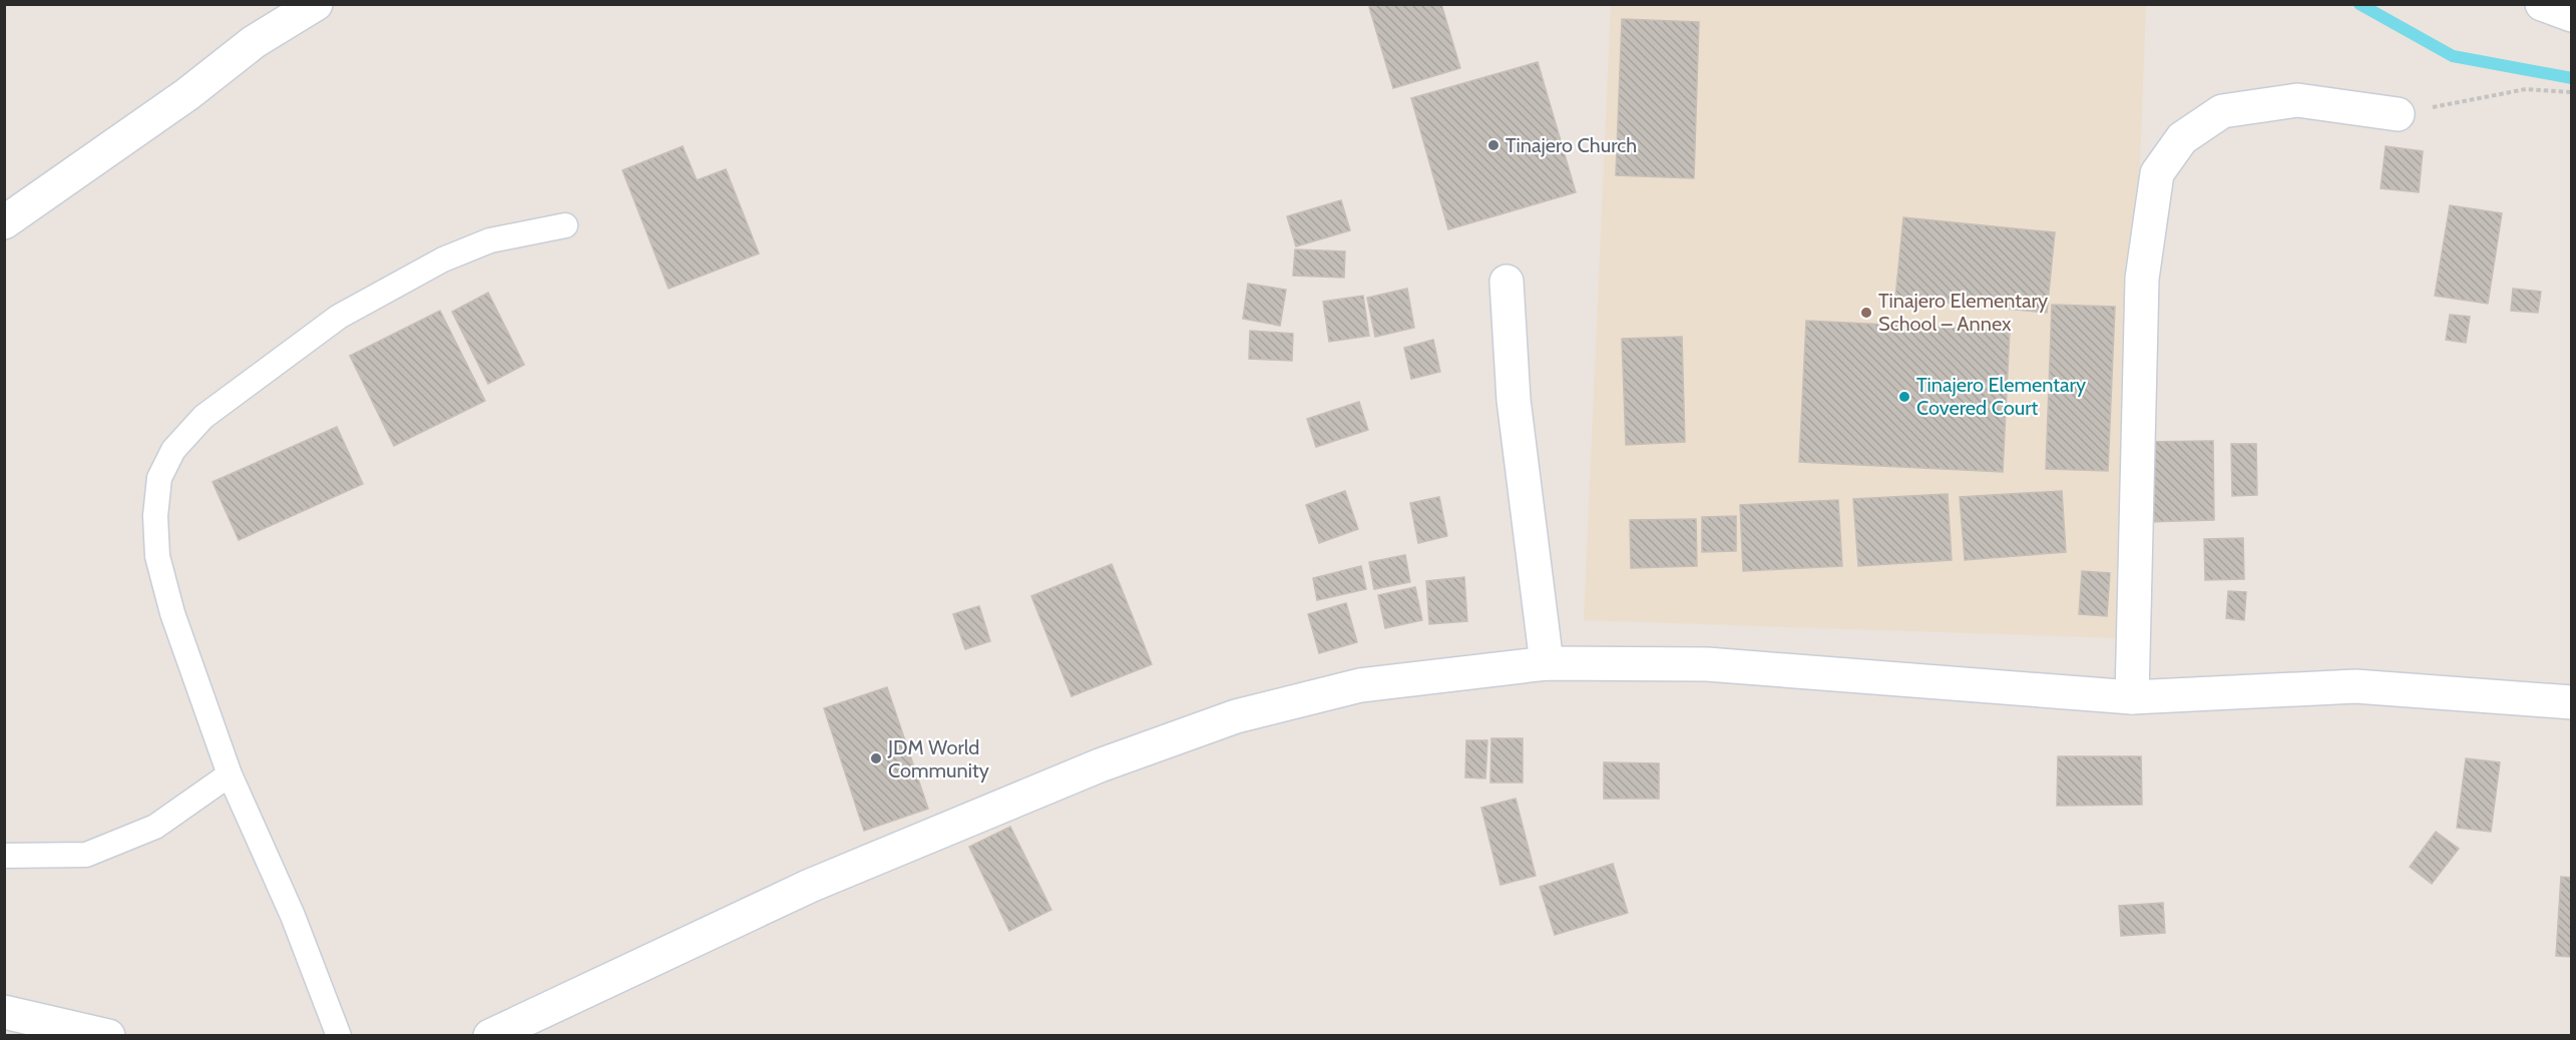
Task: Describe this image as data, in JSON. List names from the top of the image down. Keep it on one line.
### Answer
{"places":["Tinajero Church","Tinajero Elementary School – Annex","Tinajero Elementary Covered Court","JDM World Community"]}
